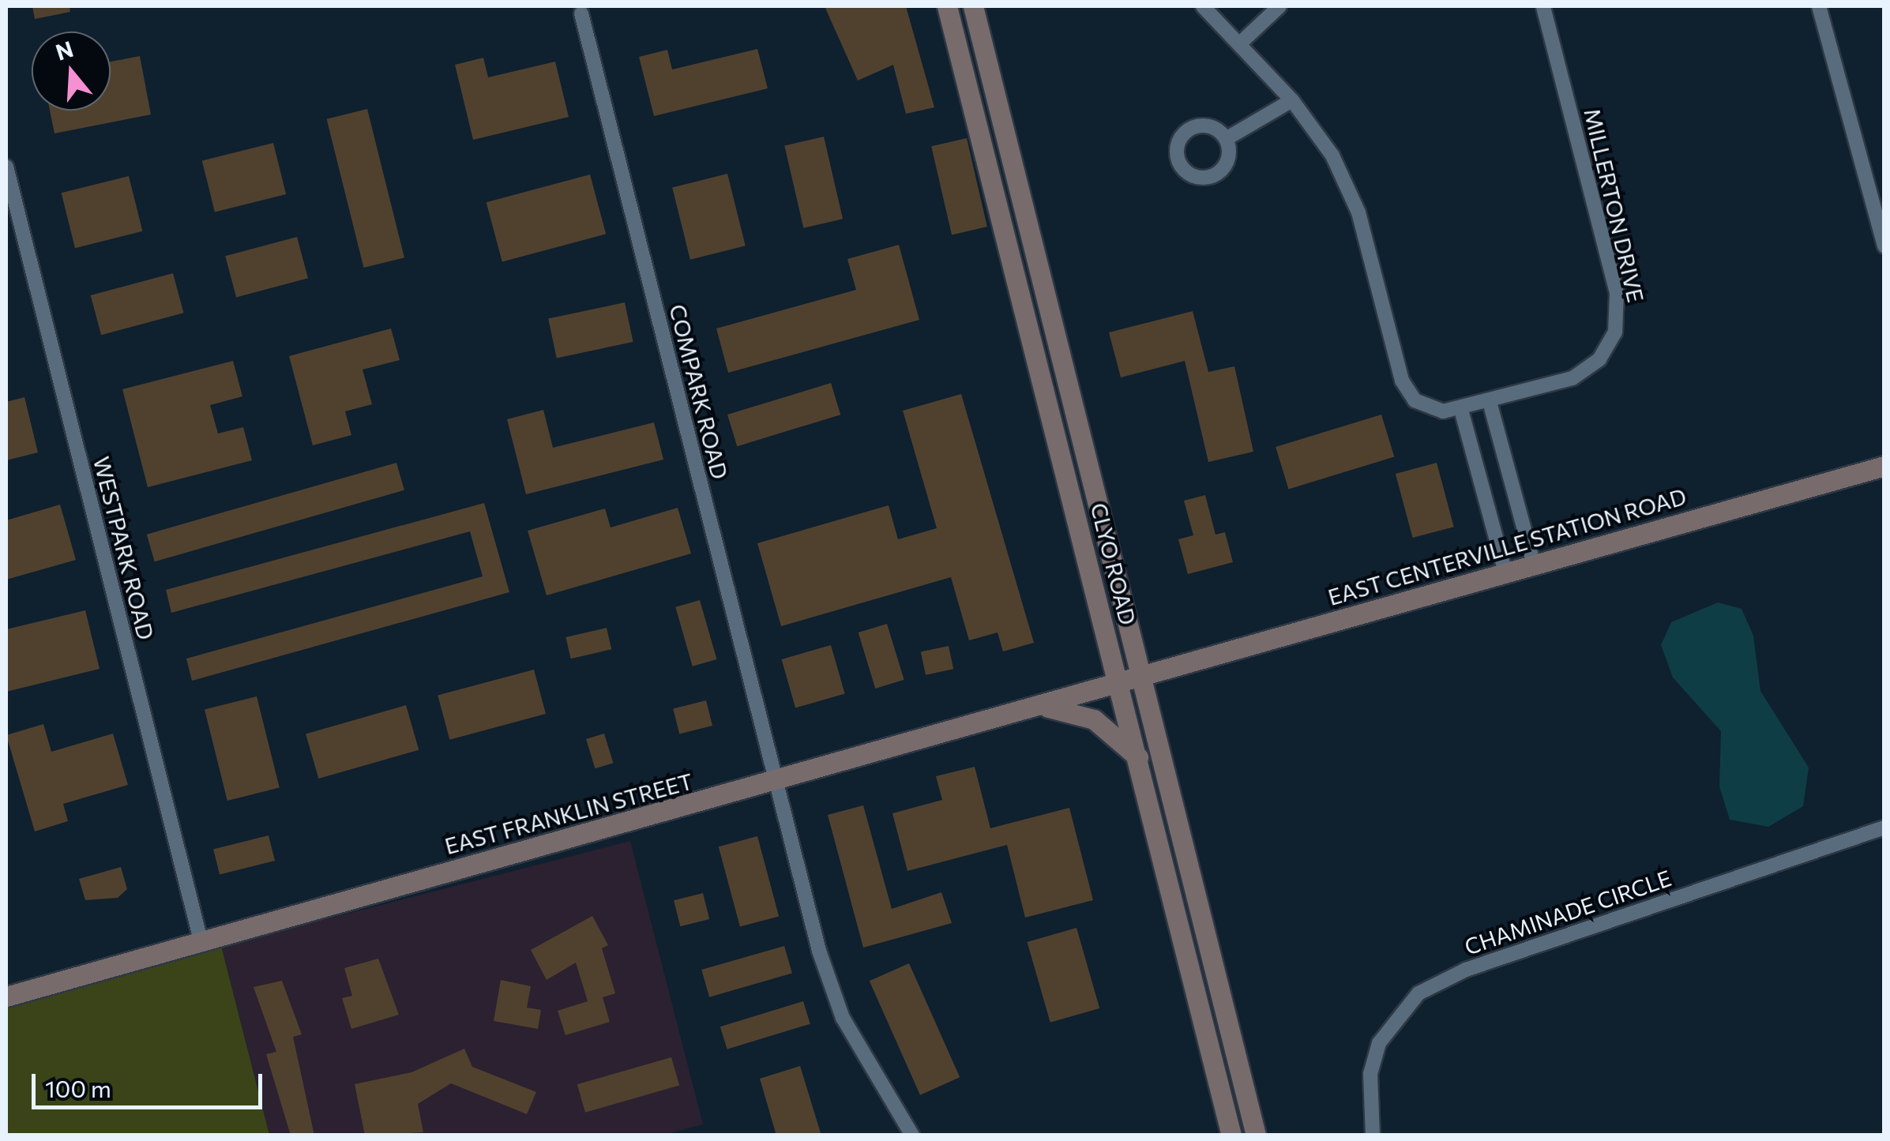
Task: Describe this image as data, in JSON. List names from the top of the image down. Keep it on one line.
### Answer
{"streets":{"street":["MILLERTON DRIVE","COMPARK ROAD","EAST CENTERVILLE STATION ROAD","WESTPARK ROAD","CLYO ROAD","EAST FRANKLIN STREET","CHAMINADE CIRCLE"]},"crossings":[["COMPARK ROAD","EAST FRANKLIN STREET"],["EAST CENTERVILLE STATION ROAD","CLYO ROAD"],["EAST CENTERVILLE STATION ROAD","EAST FRANKLIN STREET"],["WESTPARK ROAD","EAST FRANKLIN STREET"],["CLYO ROAD","EAST FRANKLIN STREET"]],"scale_bar":"100 m","north":"top"}
